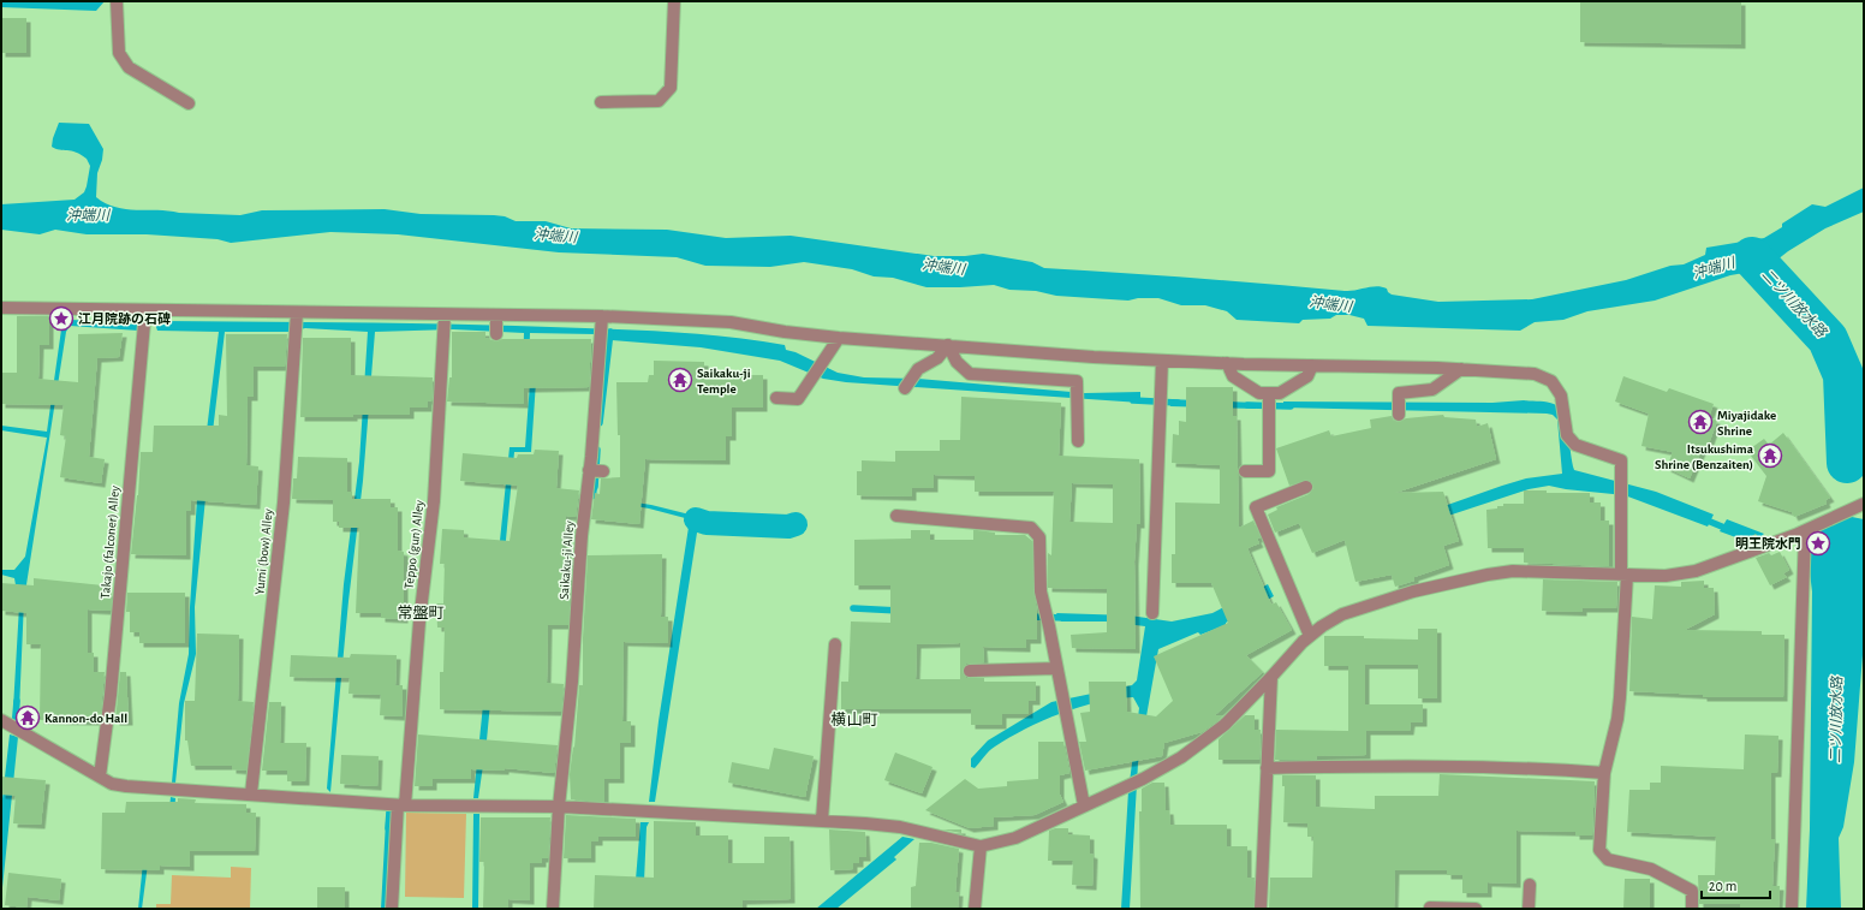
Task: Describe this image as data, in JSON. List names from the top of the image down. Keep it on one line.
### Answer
{"streets":{"street":["Takajo (falconer) Alley","Teppo (gun) Alley","Yumi (bow) Alley","Saikaku-ji Alley"]},"districts":["常盤町","横山町"],"water":["沖端川","二ツ川放水路"],"places":{"place":["江月院跡の石碑","明王院水門"],"temple":["Saikaku-ji Temple","Miyajidake Shrine","Itsukushima Shrine (Benzaiten)","Kannon-do Hall"]},"scale_bar":"20 m"}
